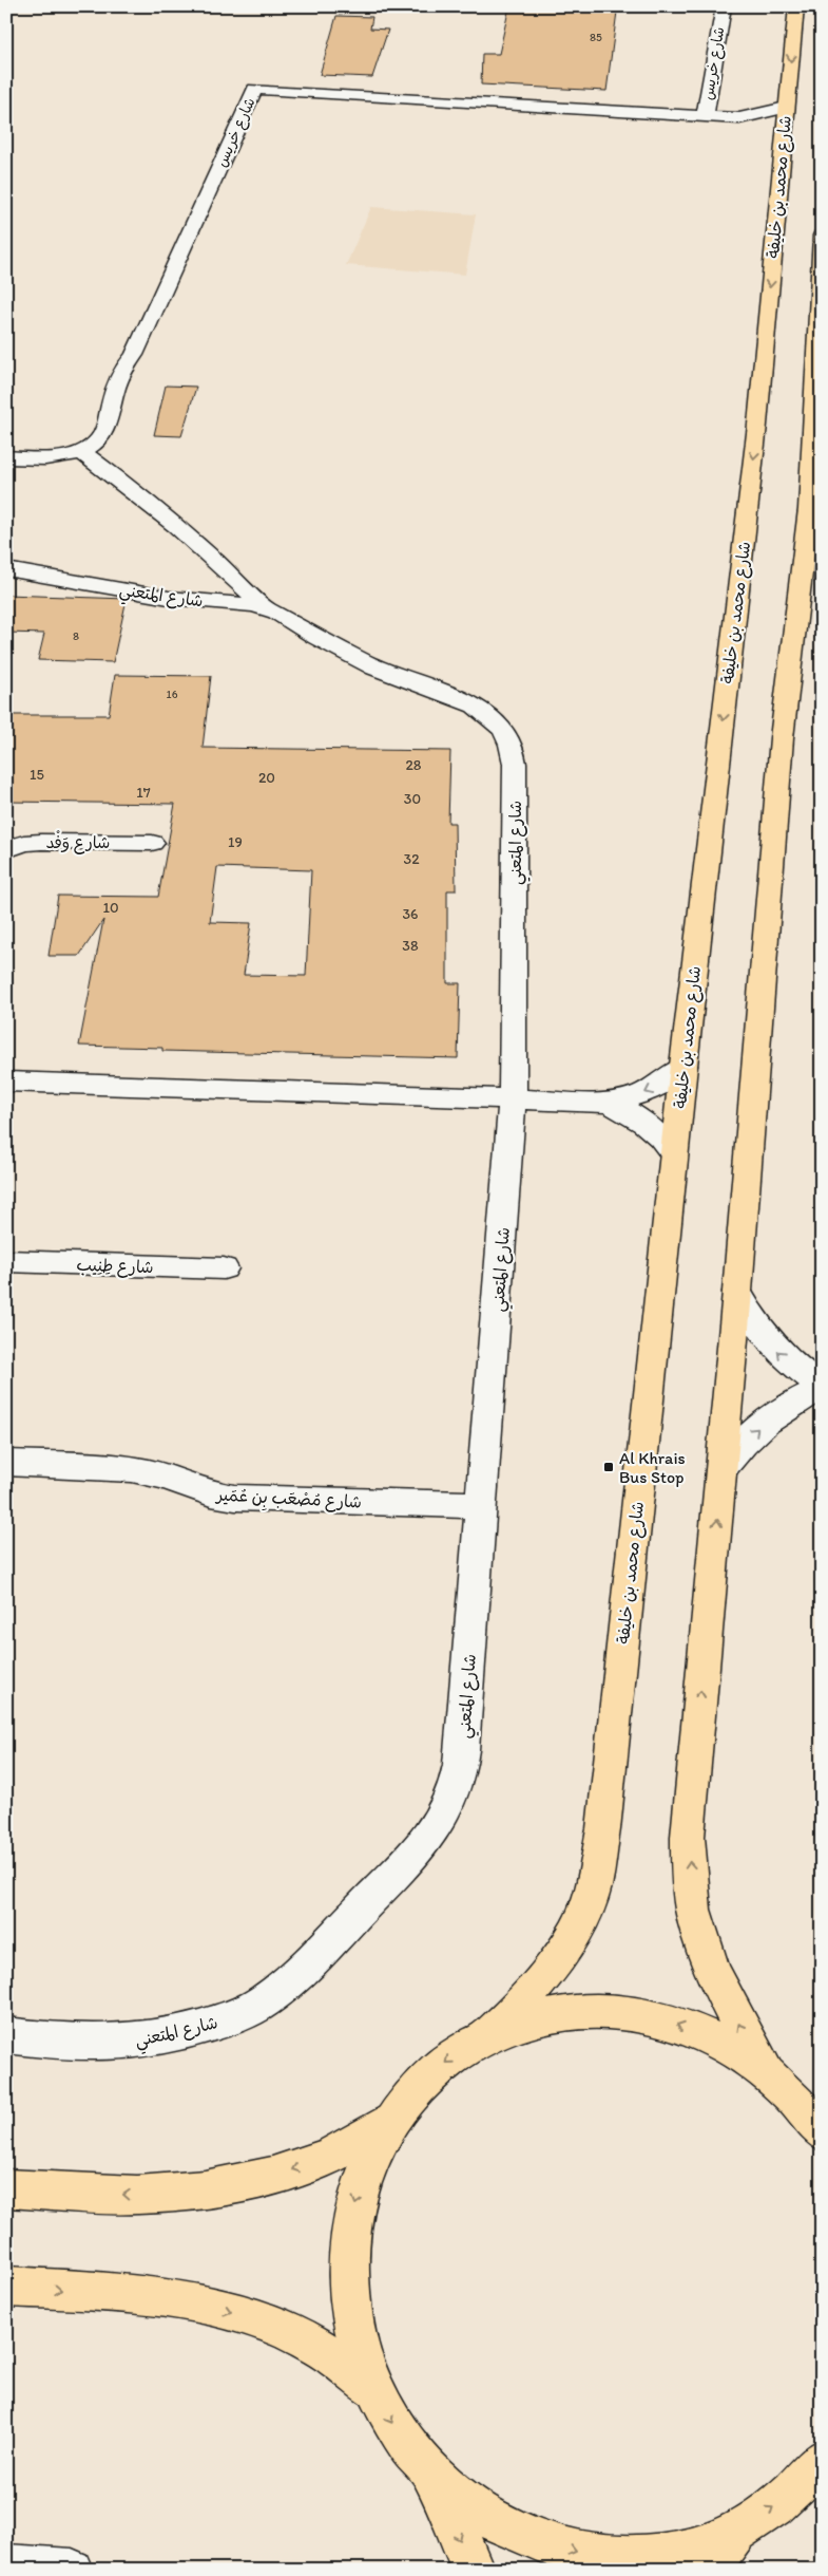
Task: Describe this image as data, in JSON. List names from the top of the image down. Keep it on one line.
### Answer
{"streets":{"main road":["شارع محمد بن خليفة"],"street":["شارع خريس","شارع المتعني","شارع وَفْد","شارع طِنِيب","شارع مُصْعَب بِن عُمَير"]},"crossings":[["شارع خريس","شارع محمد بن خليفة"],["شارع المتعني","شارع مُصْعَب بِن عُمَير"]],"places":{"transit":["Al Khrais Bus Stop"]},"house_numbers":["85","8","16","28","15","20","17","30","19","32","10","36","38"]}
